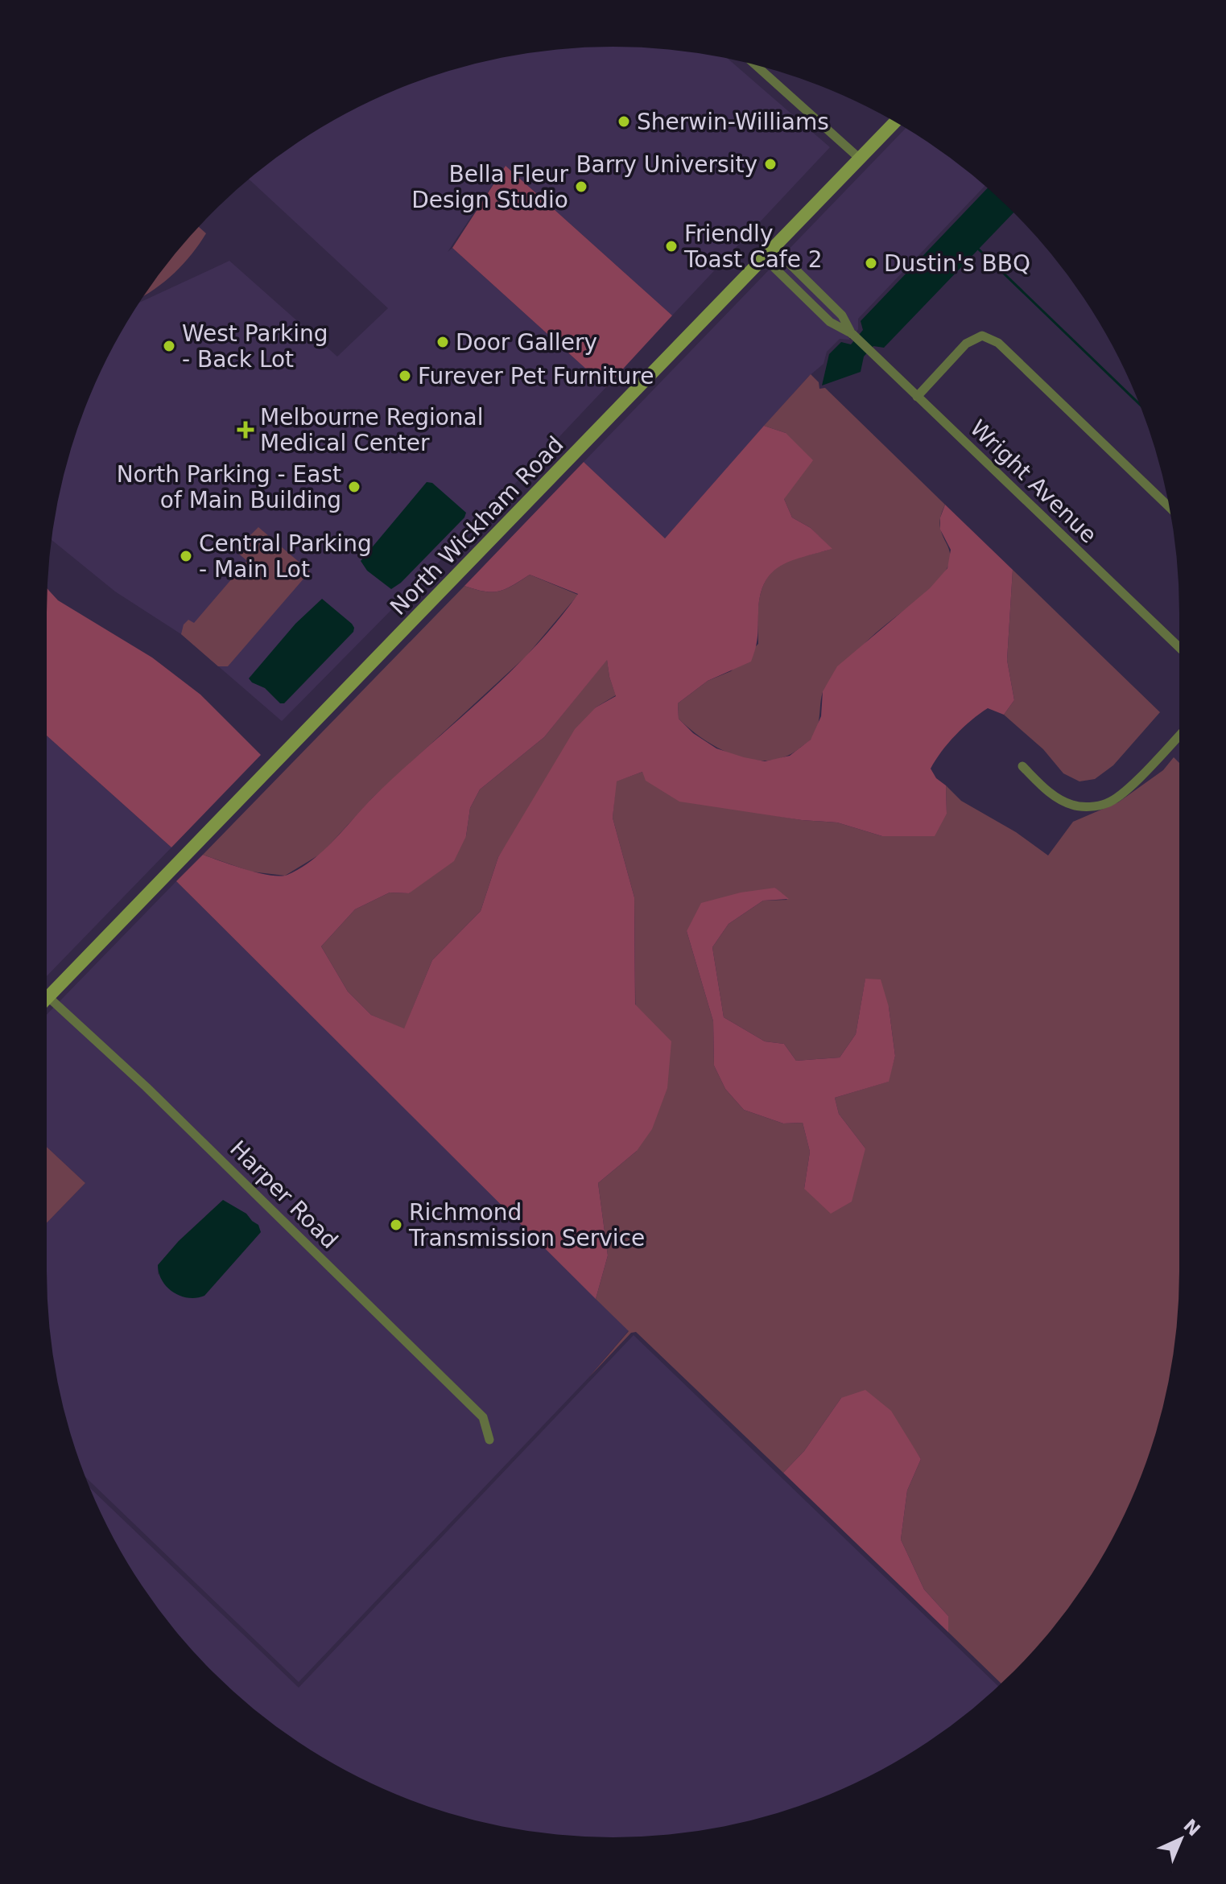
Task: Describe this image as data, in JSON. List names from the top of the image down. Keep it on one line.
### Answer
{"streets":{"main road":["North Wickham Road"],"street":["Wright Avenue","Harper Road"]},"crossings":[["Wright Avenue","North Wickham Road"],["North Wickham Road","Harper Road"]],"places":{"other":["Sherwin-Williams","Barry University","Bella Fleur Design Studio","Friendly Toast Cafe 2","Dustin's BBQ","Door Gallery","West Parking - Back Lot","Furever Pet Furniture","North Parking - East of Main Building","Central Parking - Main Lot","Richmond Transmission Service"],"health":["Melbourne Regional Medical Center"]},"north":"top right"}
